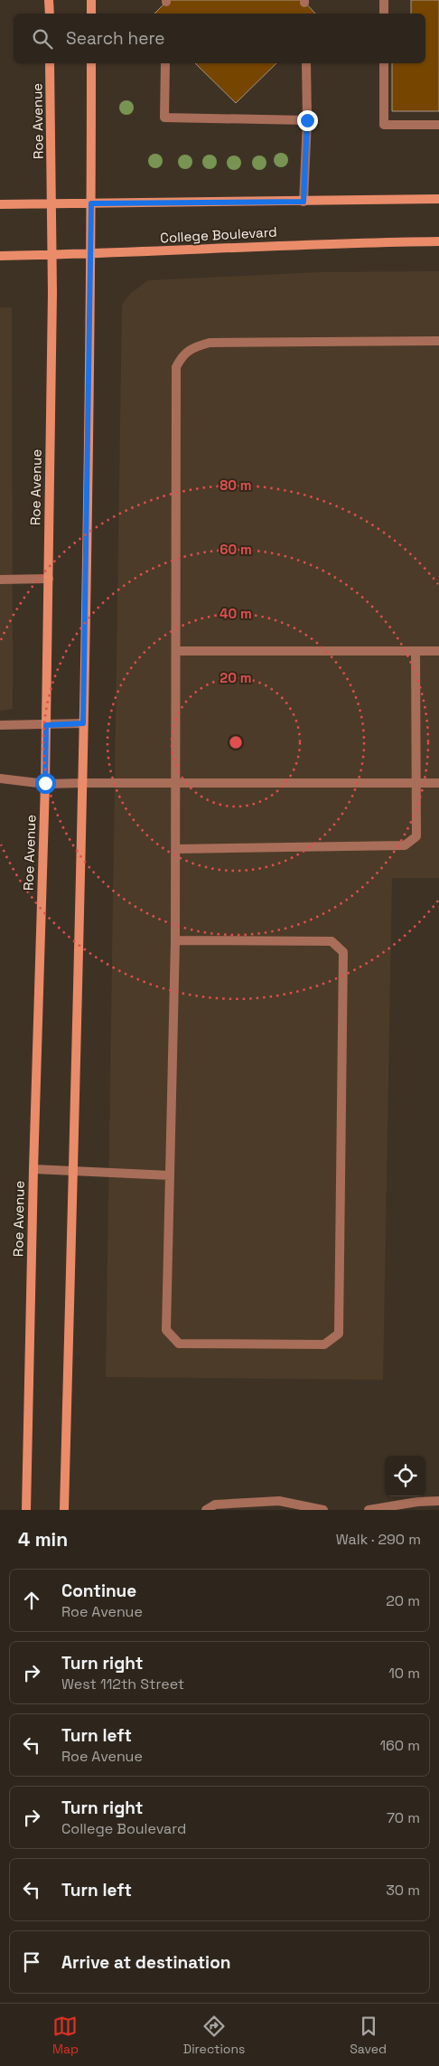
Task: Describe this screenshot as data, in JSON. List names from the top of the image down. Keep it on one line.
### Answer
{"streets":{"main road":["Roe Avenue","College Boulevard"]},"crossings":[["Roe Avenue","College Boulevard"]],"page":{"search":"Search here","heading":["4 min","Walk · 290 m"],"list":[["Continue","Roe Avenue","20 m"],["Turn right","West 112th Street","10 m"],["Turn left","Roe Avenue","160 m"],["Turn right","College Boulevard","70 m"],["Turn left","30 m"],"Arrive at destination"],"nav":["Map","Directions","Saved"]},"rings":["80 m","60 m","40 m","20 m"]}
